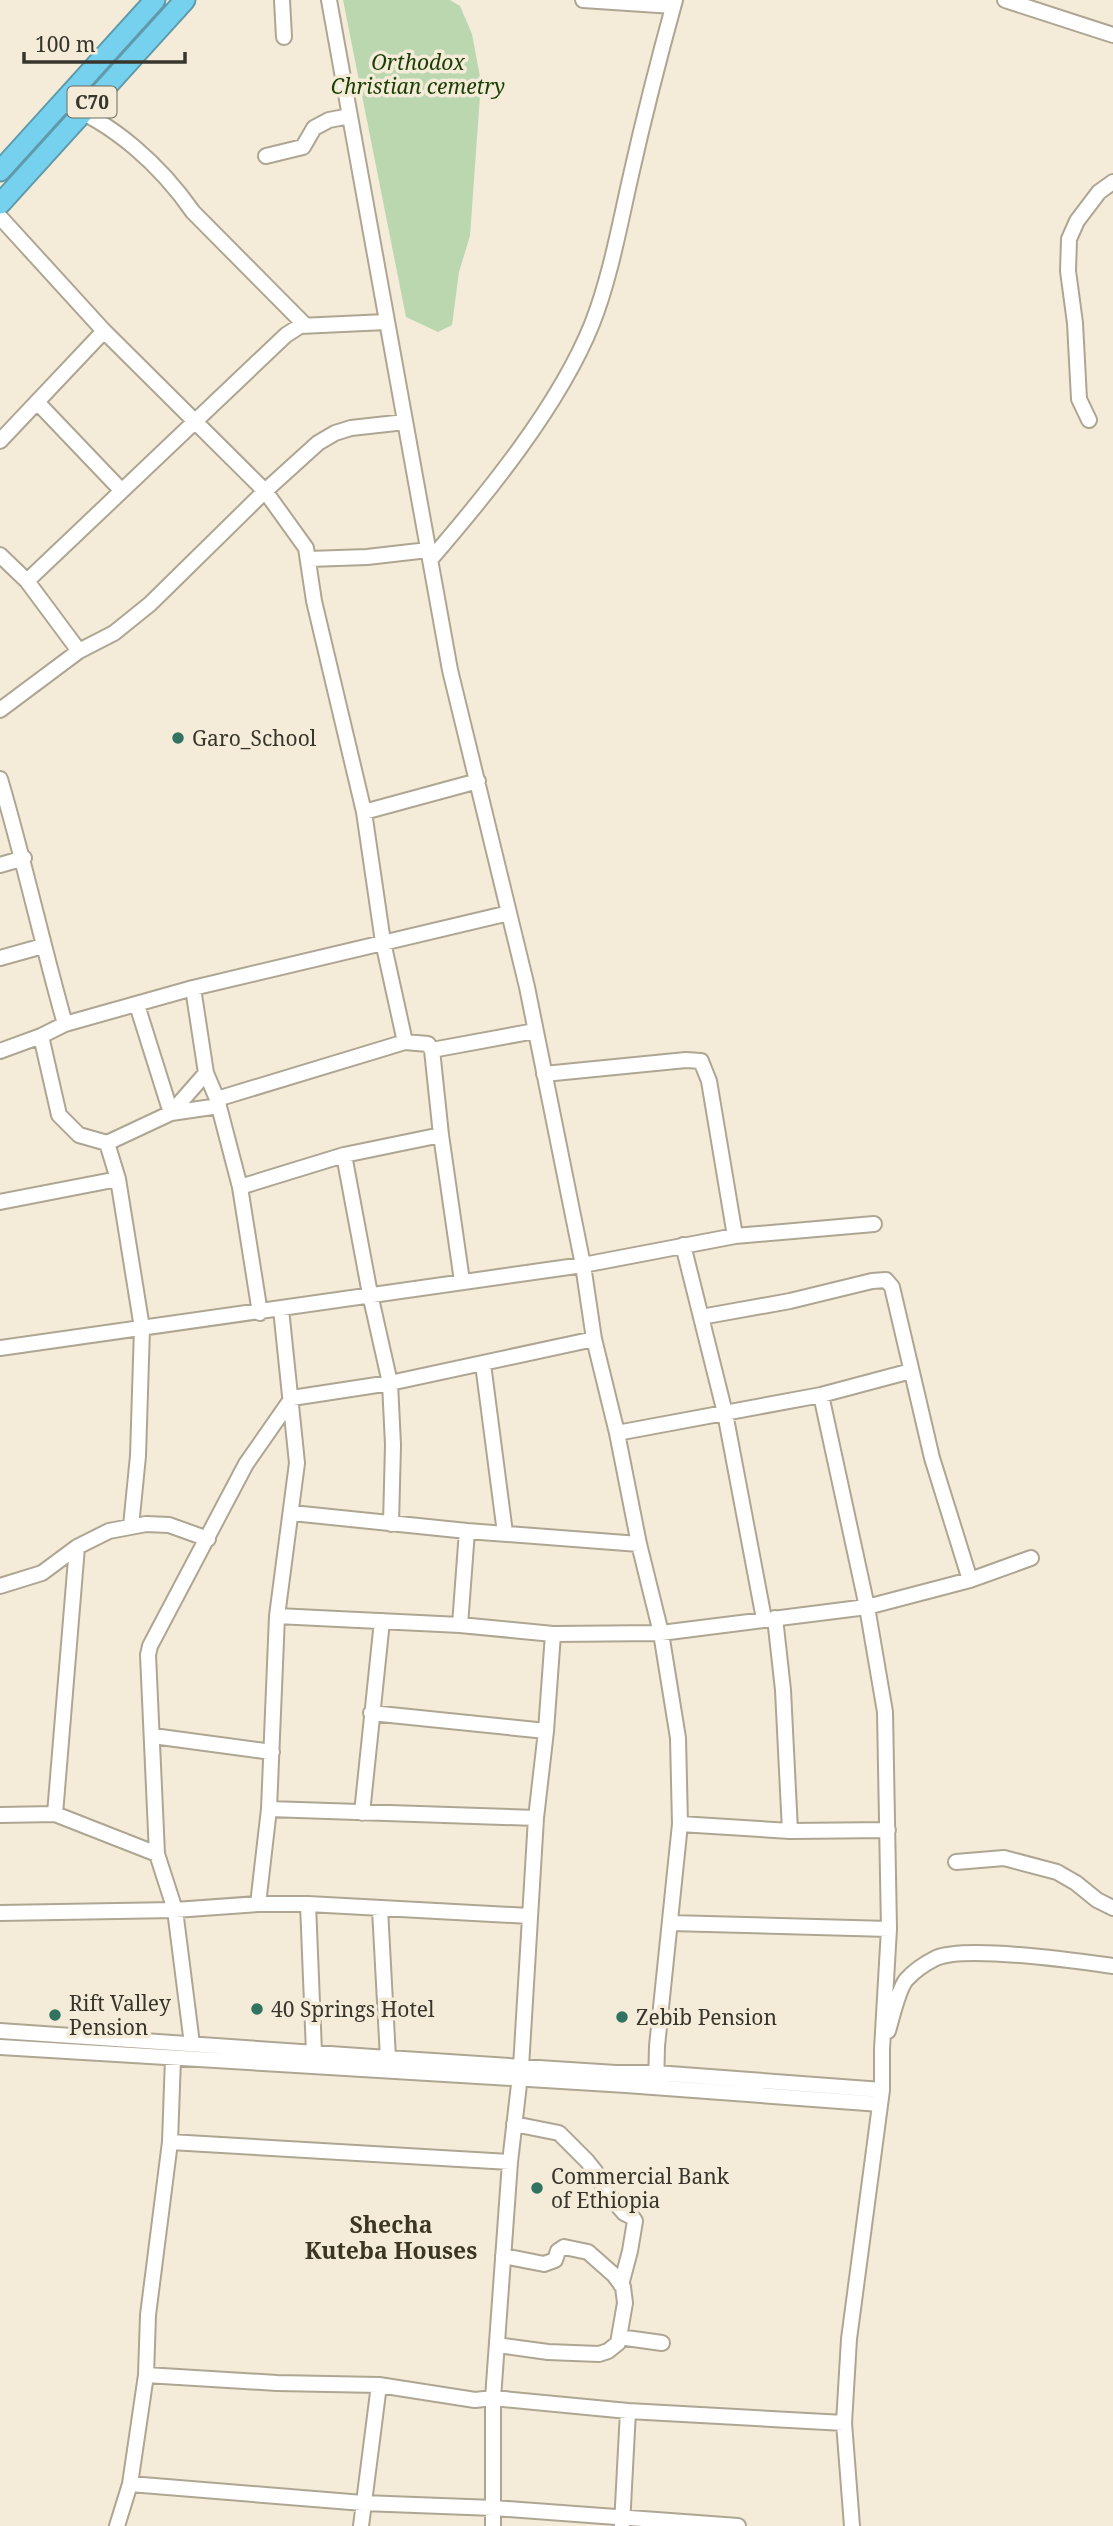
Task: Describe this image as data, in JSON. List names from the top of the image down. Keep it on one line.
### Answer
{"streets":{"highway":["C70"]},"districts":["Shecha Kuteba Houses"],"parks":["Orthodox Christian cemetry"],"places":["Garo_School","40 Springs Hotel","Rift Valley Pension","Zebib Pension","Commercial Bank of Ethiopia"],"scale_bar":"100 m"}
